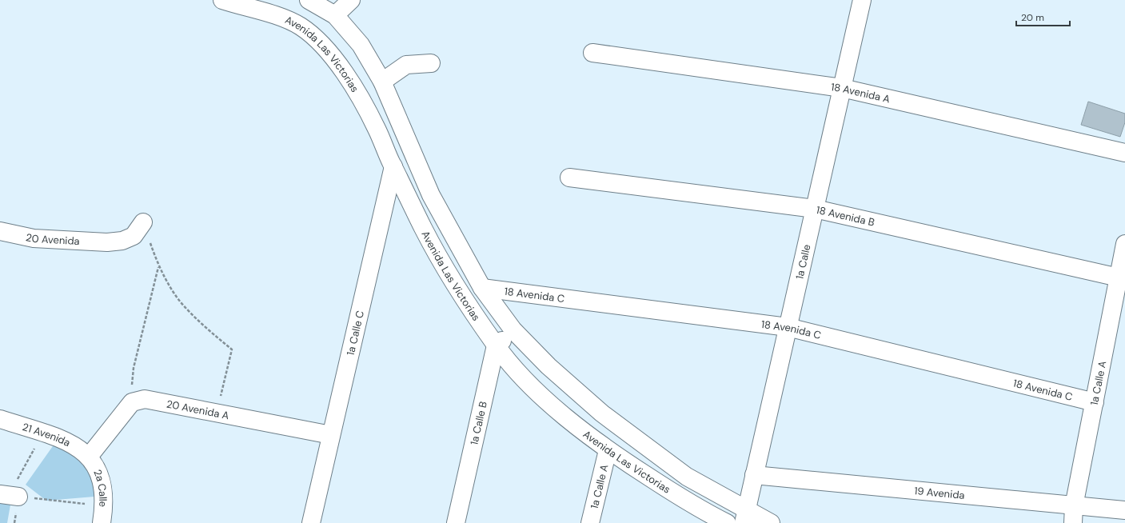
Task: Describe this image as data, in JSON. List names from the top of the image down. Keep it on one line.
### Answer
{"streets":{"street":["Avenida Las Victorias","18 Avenida A","18 Avenida B","20 Avenida","1a Calle","18 Avenida C","1a Calle C","1a Calle A","20 Avenida A","1a Calle B","21 Avenida","2a Calle","19 Avenida"]},"crossings":[["Avenida Las Victorias","1a Calle"],["Avenida Las Victorias","18 Avenida C"],["Avenida Las Victorias","1a Calle C"],["Avenida Las Victorias","1a Calle A"],["Avenida Las Victorias","1a Calle B"],["18 Avenida A","1a Calle"],["18 Avenida B","1a Calle"],["18 Avenida B","1a Calle A"],["1a Calle","18 Avenida C"],["1a Calle","19 Avenida"],["18 Avenida C","1a Calle A"],["1a Calle C","20 Avenida A"],["1a Calle A","19 Avenida"],["21 Avenida","2a Calle"]],"scale_bar":"20 m"}
